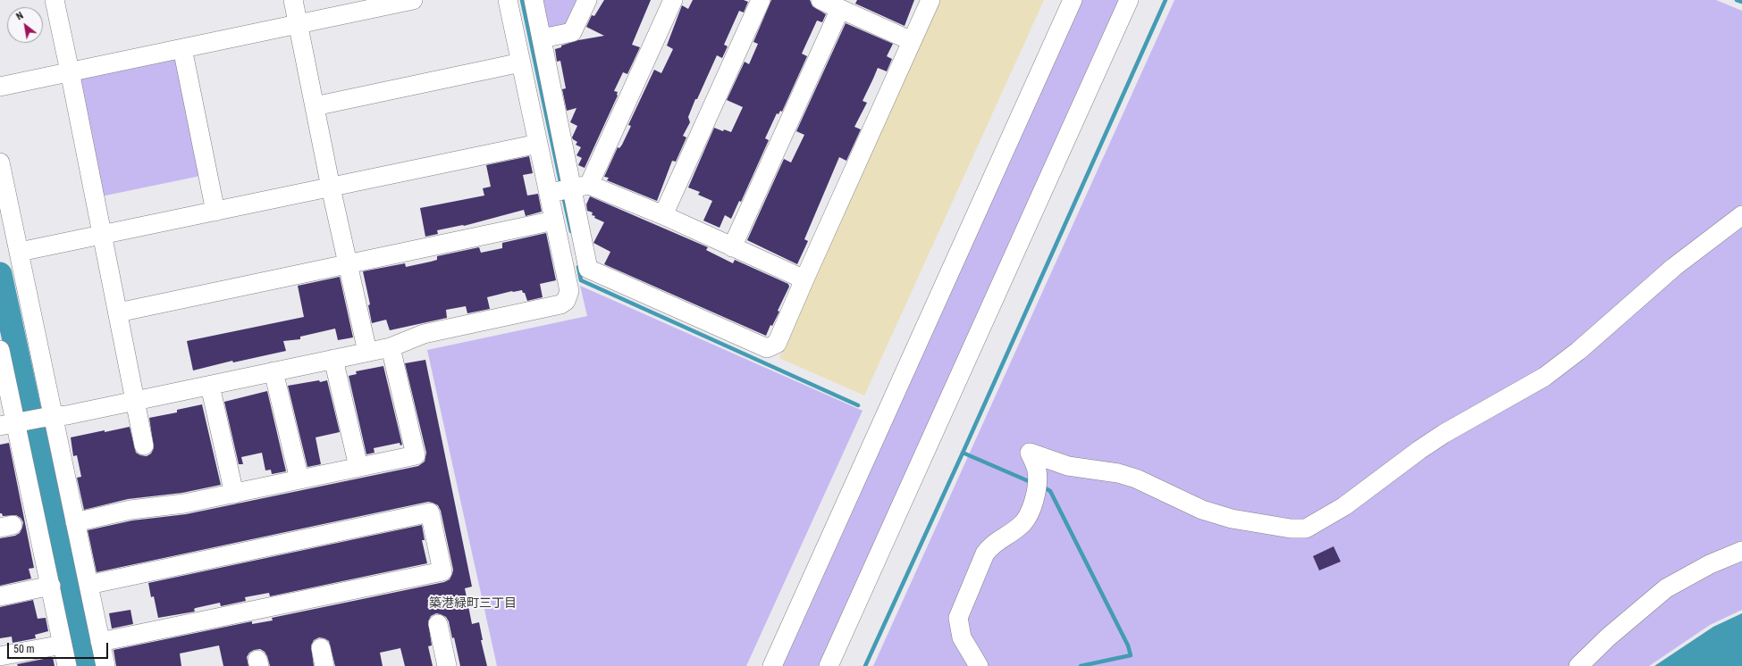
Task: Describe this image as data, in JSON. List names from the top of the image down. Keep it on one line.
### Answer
{"districts":["築港緑町三丁目"],"scale_bar":"50 m","north":"top left"}
